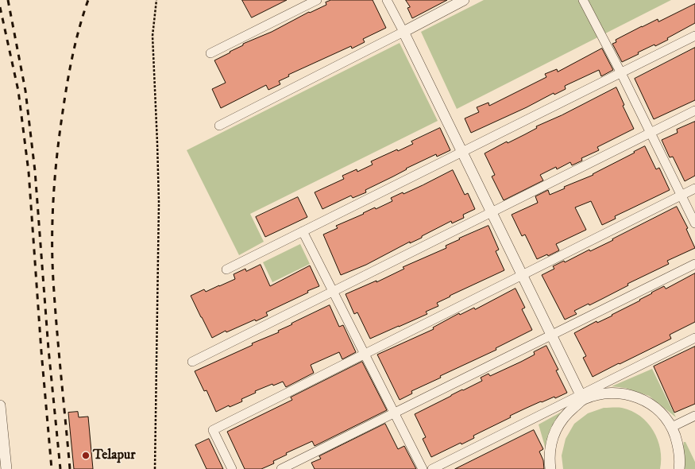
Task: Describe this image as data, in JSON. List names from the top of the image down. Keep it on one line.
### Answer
{"places":["Telapur"]}
